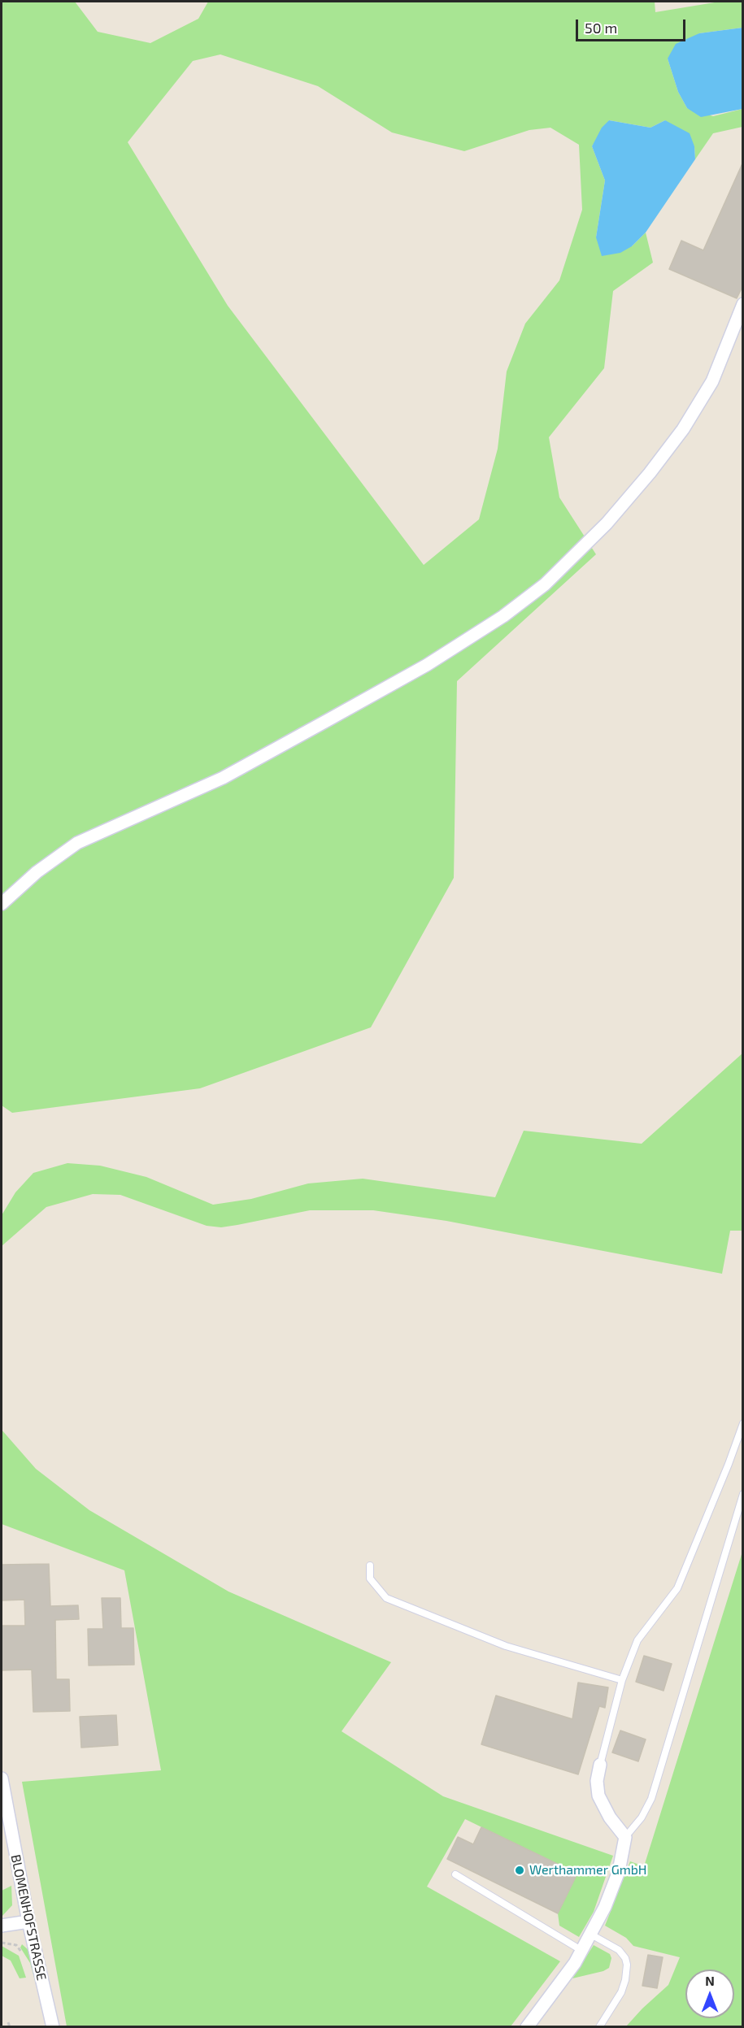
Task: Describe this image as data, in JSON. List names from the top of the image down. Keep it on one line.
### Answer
{"streets":{"street":["BLOMENHOFSTRASSE"]},"places":["Werthammer GmbH"],"scale_bar":"50 m","north":"top"}
